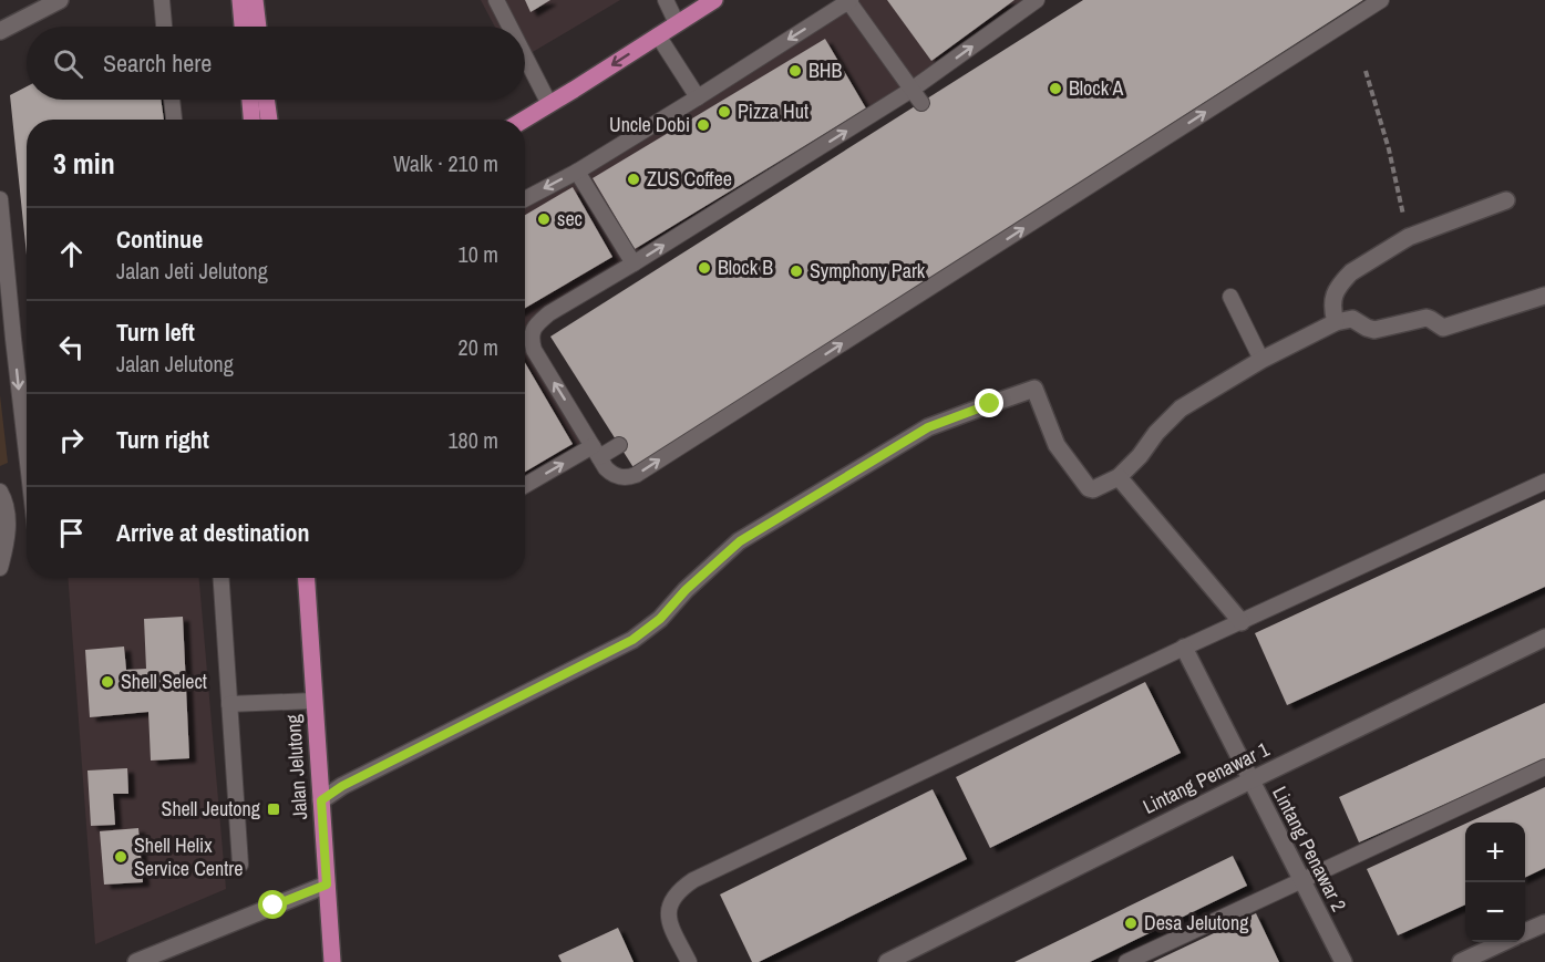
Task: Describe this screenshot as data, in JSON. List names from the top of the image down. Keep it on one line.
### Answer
{"streets":{"main road":["Jalan Jelutong"],"street":["Lintang Penawar 1","Lintang Penawar 2"]},"crossings":[["Lintang Penawar 1","Lintang Penawar 2"]],"places":{"other":["BHB","Block A","Pizza Hut","Uncle Dobi","ZUS Coffee","sec","Block B","Symphony Park","Shell Select","Shell Helix Service Centre","Desa Jelutong"],"transit":["Shell Jeutong"]},"page":{"search":"Search here","heading":["3 min","Walk · 210 m"],"list":[["Continue","Jalan Jeti Jelutong","10 m"],["Turn left","Jalan Jelutong","20 m"],["Turn right","180 m"],"Arrive at destination"],"map_buttons":["+","−"]}}
